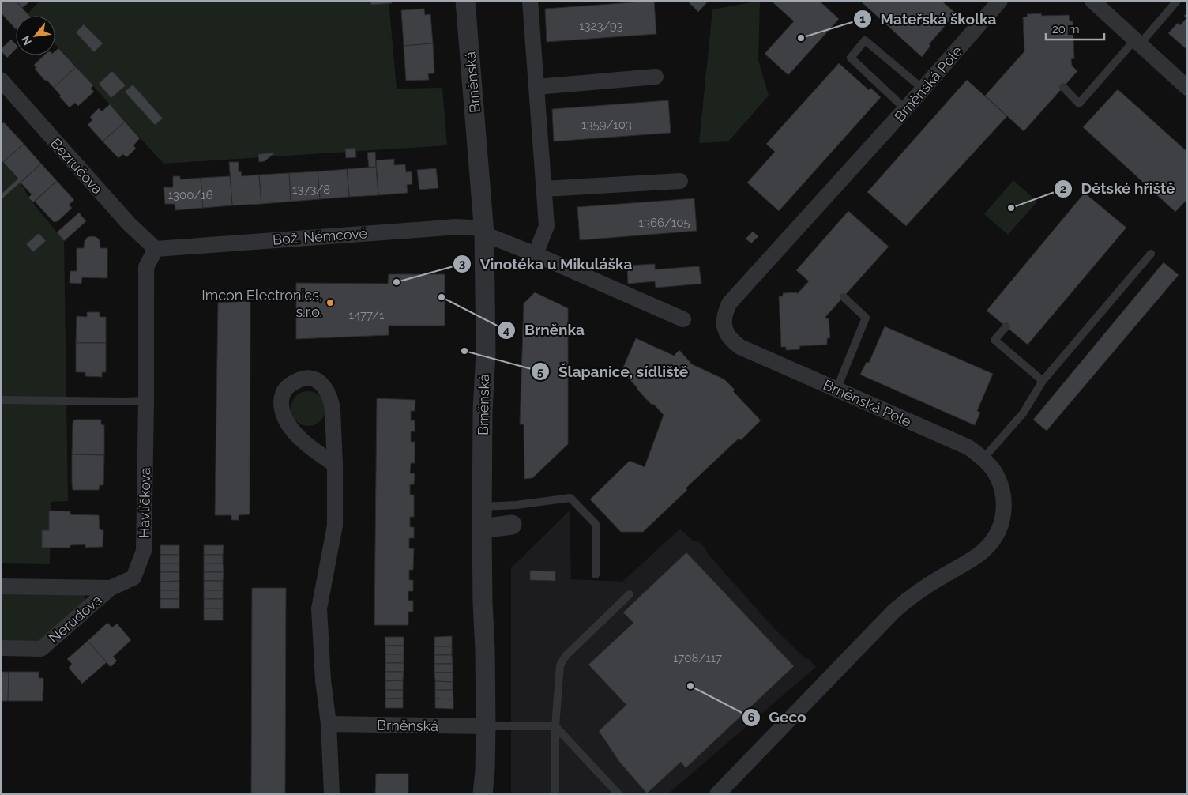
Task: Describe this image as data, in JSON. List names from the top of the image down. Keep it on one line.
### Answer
{"streets":{"street":["Brněnská","Brněnská Pole","Bezručova","Bož. Němcové","Havlíčkova","Nerudova"]},"crossings":[["Brněnská","Bož. Němcové"],["Bezručova","Bož. Němcové"],["Bezručova","Havlíčkova"],["Bož. Němcové","Havlíčkova"],["Havlíčkova","Nerudova"]],"places":["Mateřská školka","Dětské hřiště","Vinotéka u Mikuláška","Brněnka","Imcon Electronics, s.r.o.","Šlapanice, sídliště","Geco"],"house_numbers":["1323/93","1359/103","1373/8","1300/16","1366/105","1477/1","1708/117"],"scale_bar":"20 m","north":"bottom left"}
